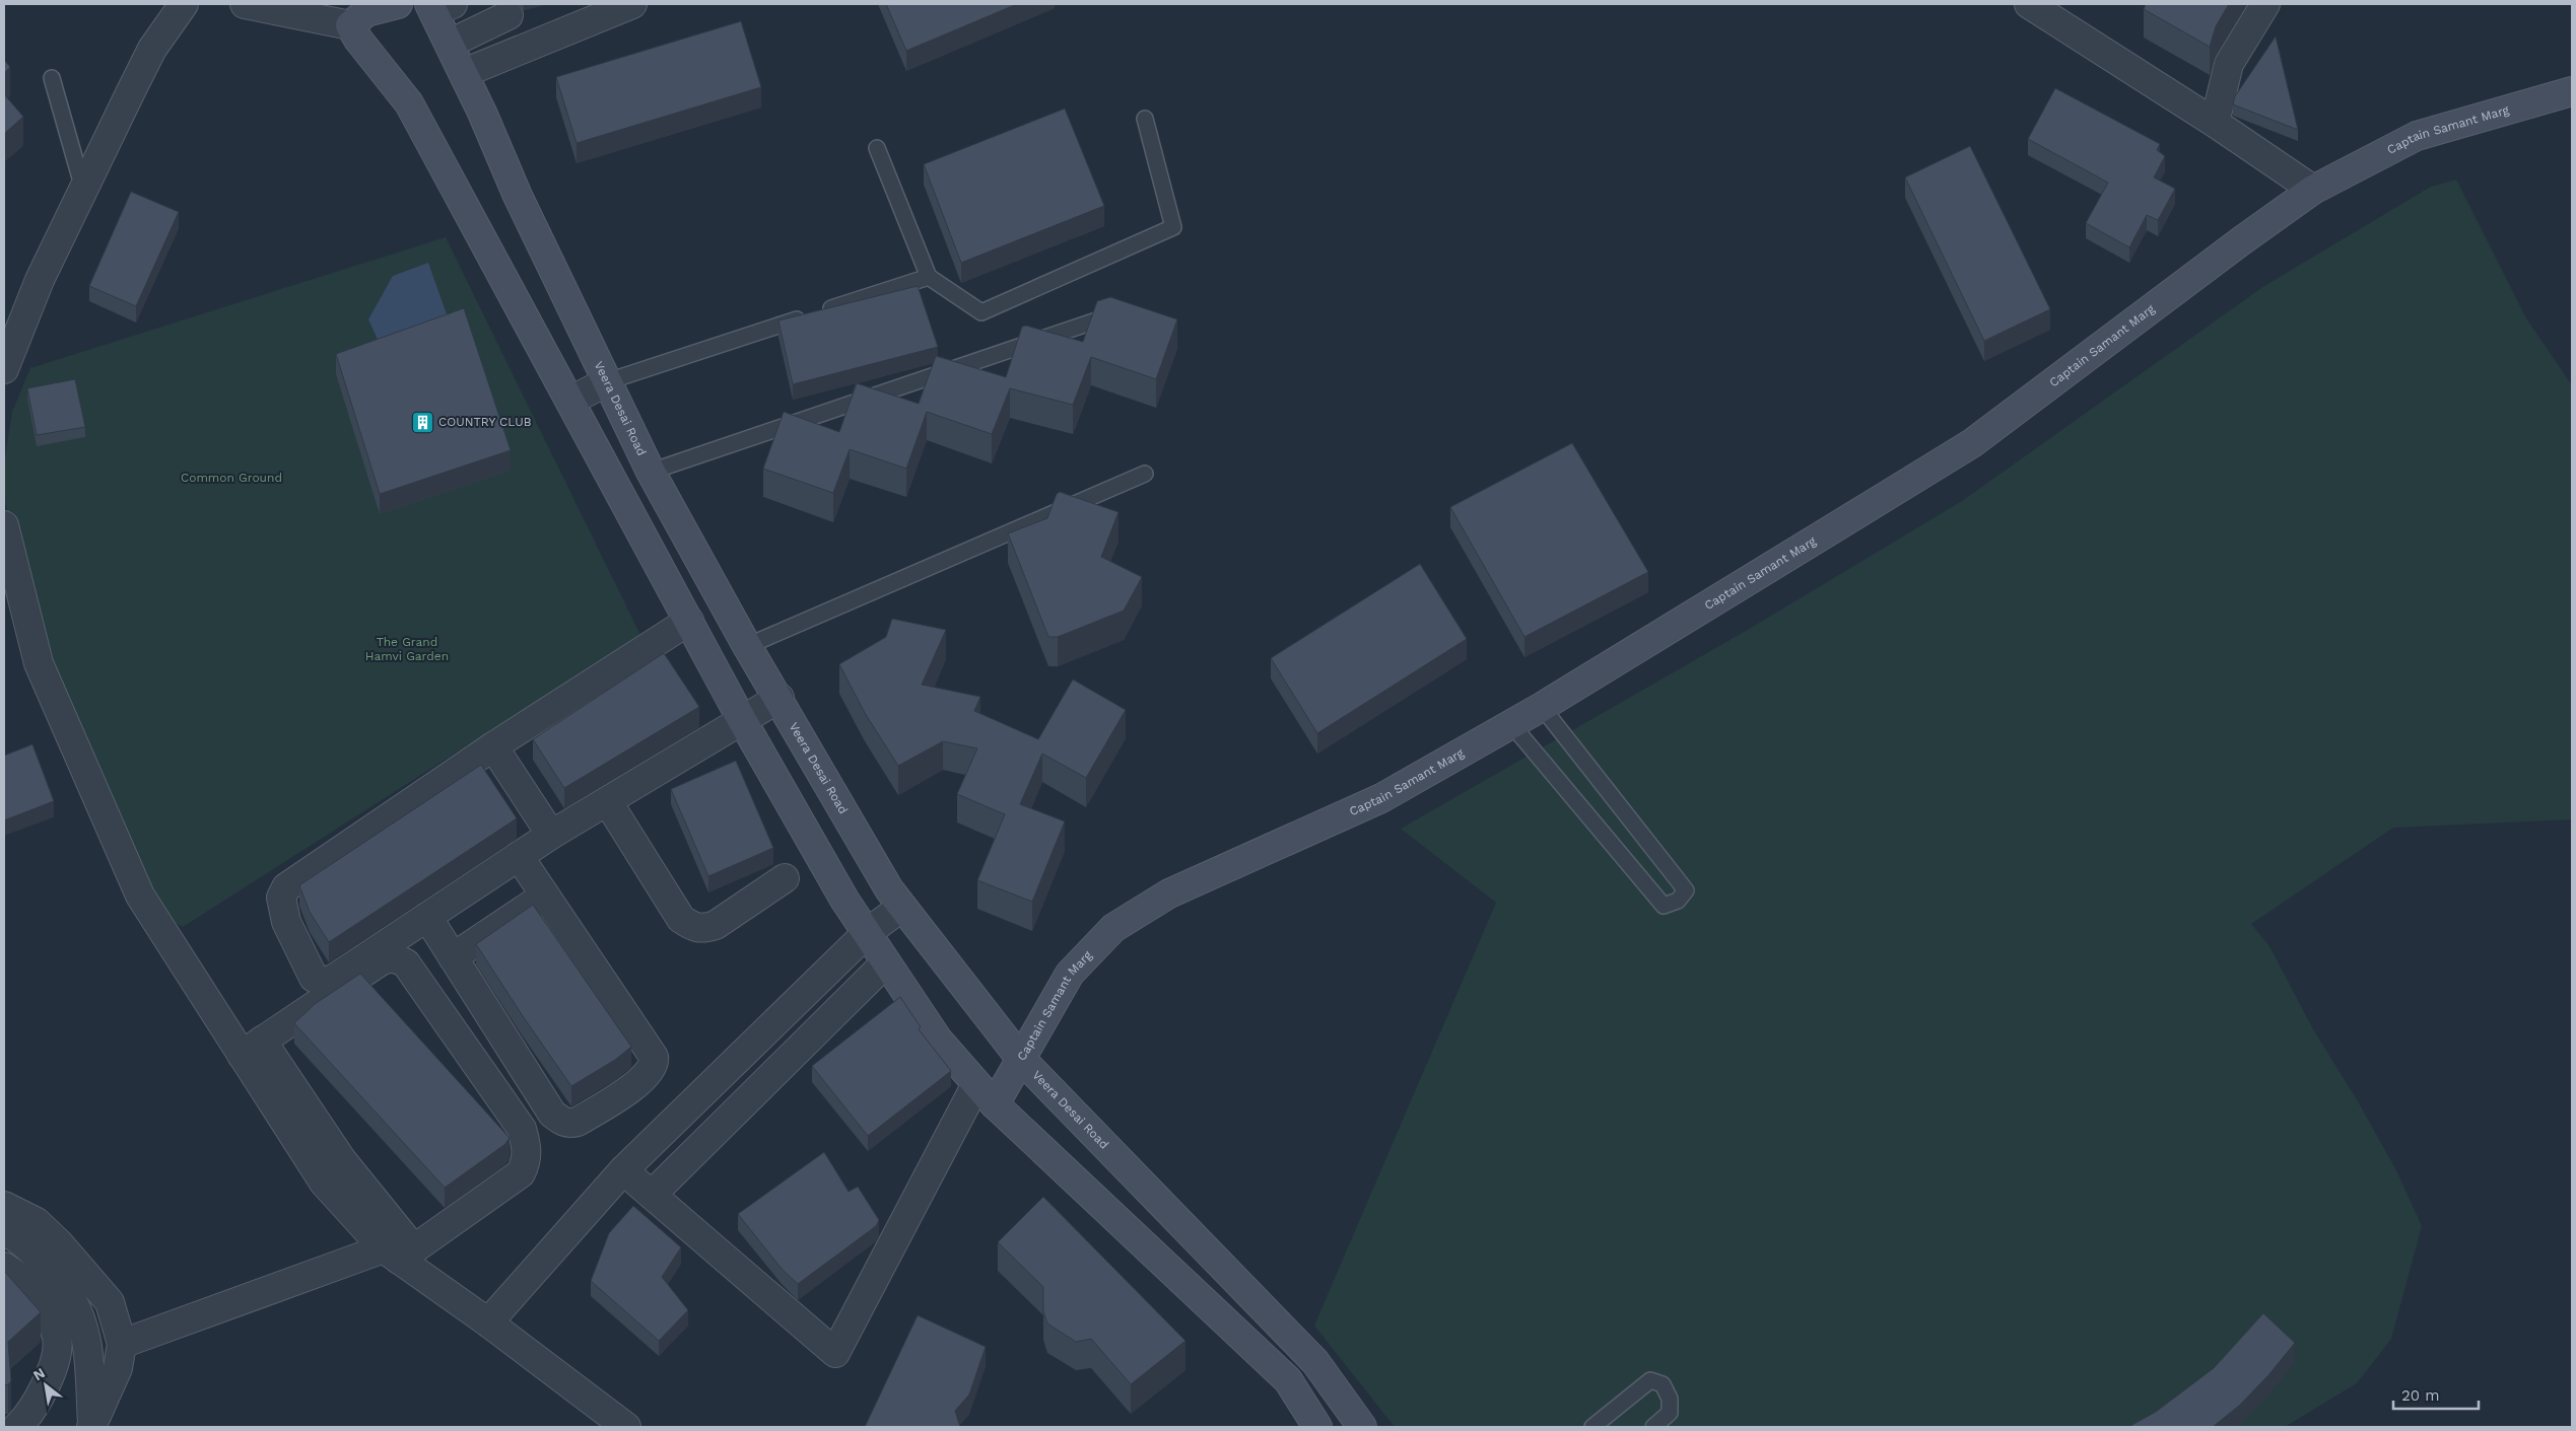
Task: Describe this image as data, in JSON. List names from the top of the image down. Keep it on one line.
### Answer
{"streets":{"street":["Captain Samant Marg","Veera Desai Road"]},"crossings":[["Captain Samant Marg","Veera Desai Road"]],"parks":["Common Ground","The Grand Hamvi Garden"],"places":{"building":["COUNTRY CLUB"]},"scale_bar":"20 m","north":"top left"}
